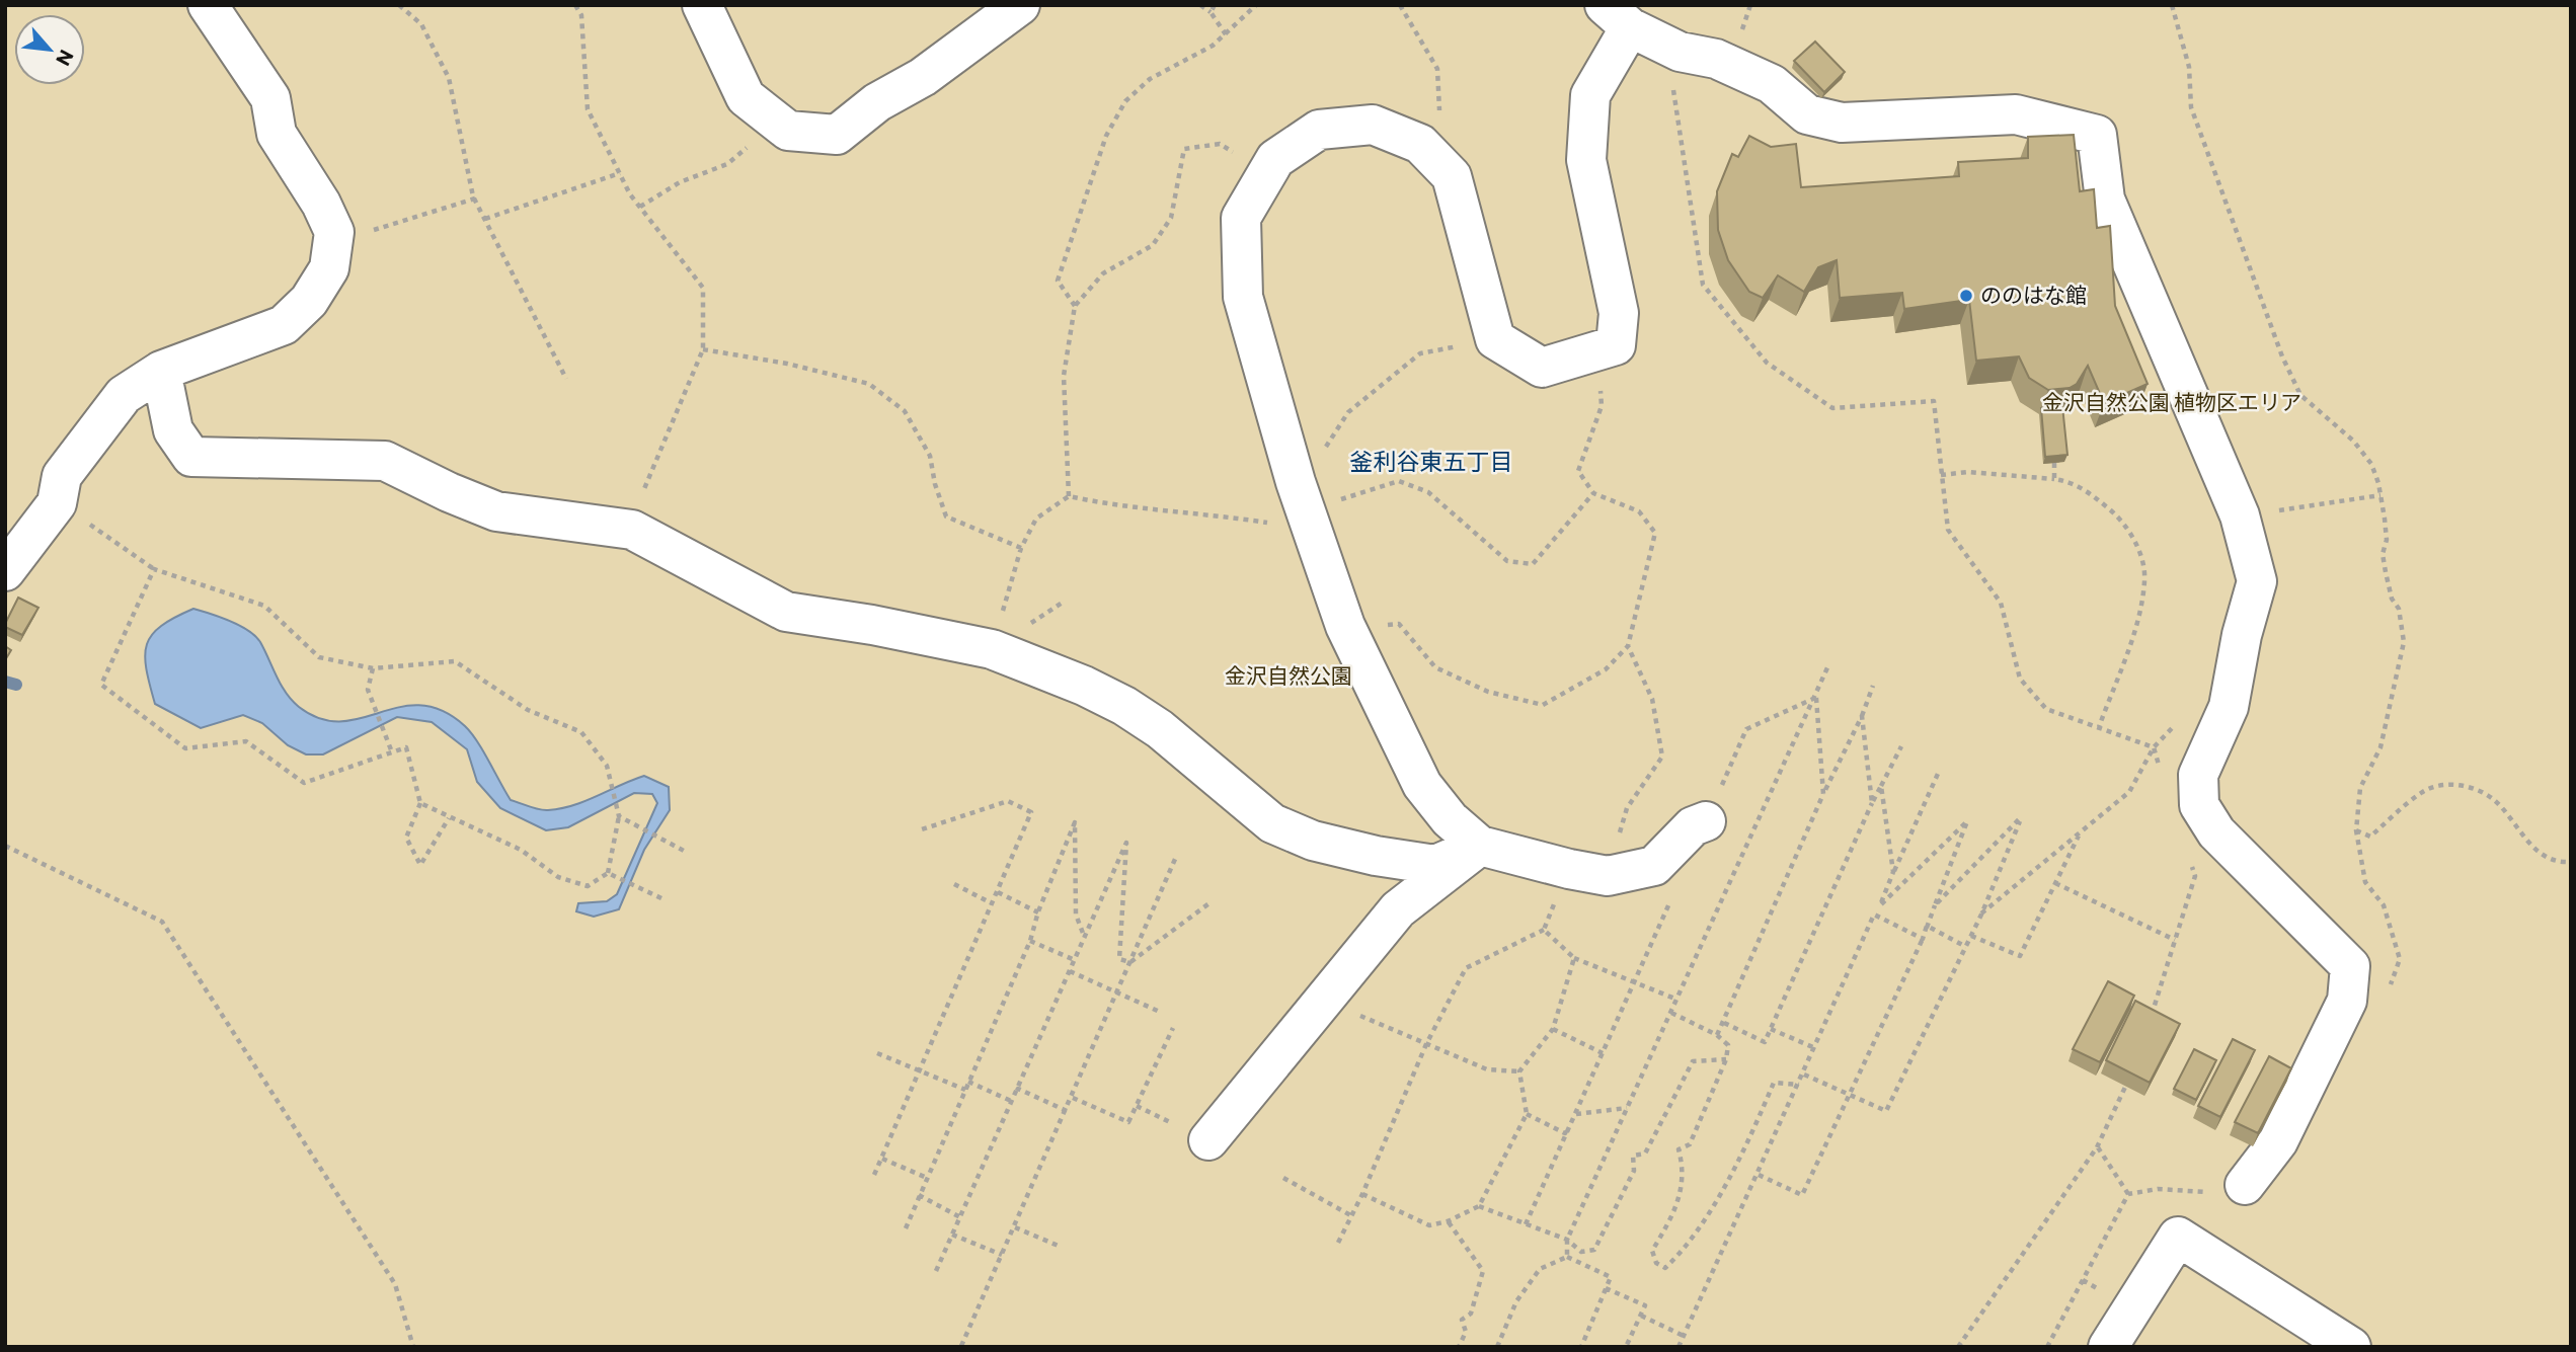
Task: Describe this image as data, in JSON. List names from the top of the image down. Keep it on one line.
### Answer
{"districts":["釜利谷東五丁目"],"parks":["金沢自然公園 植物区エリア","金沢自然公園"],"places":["ののはな館"],"north":"bottom right"}
